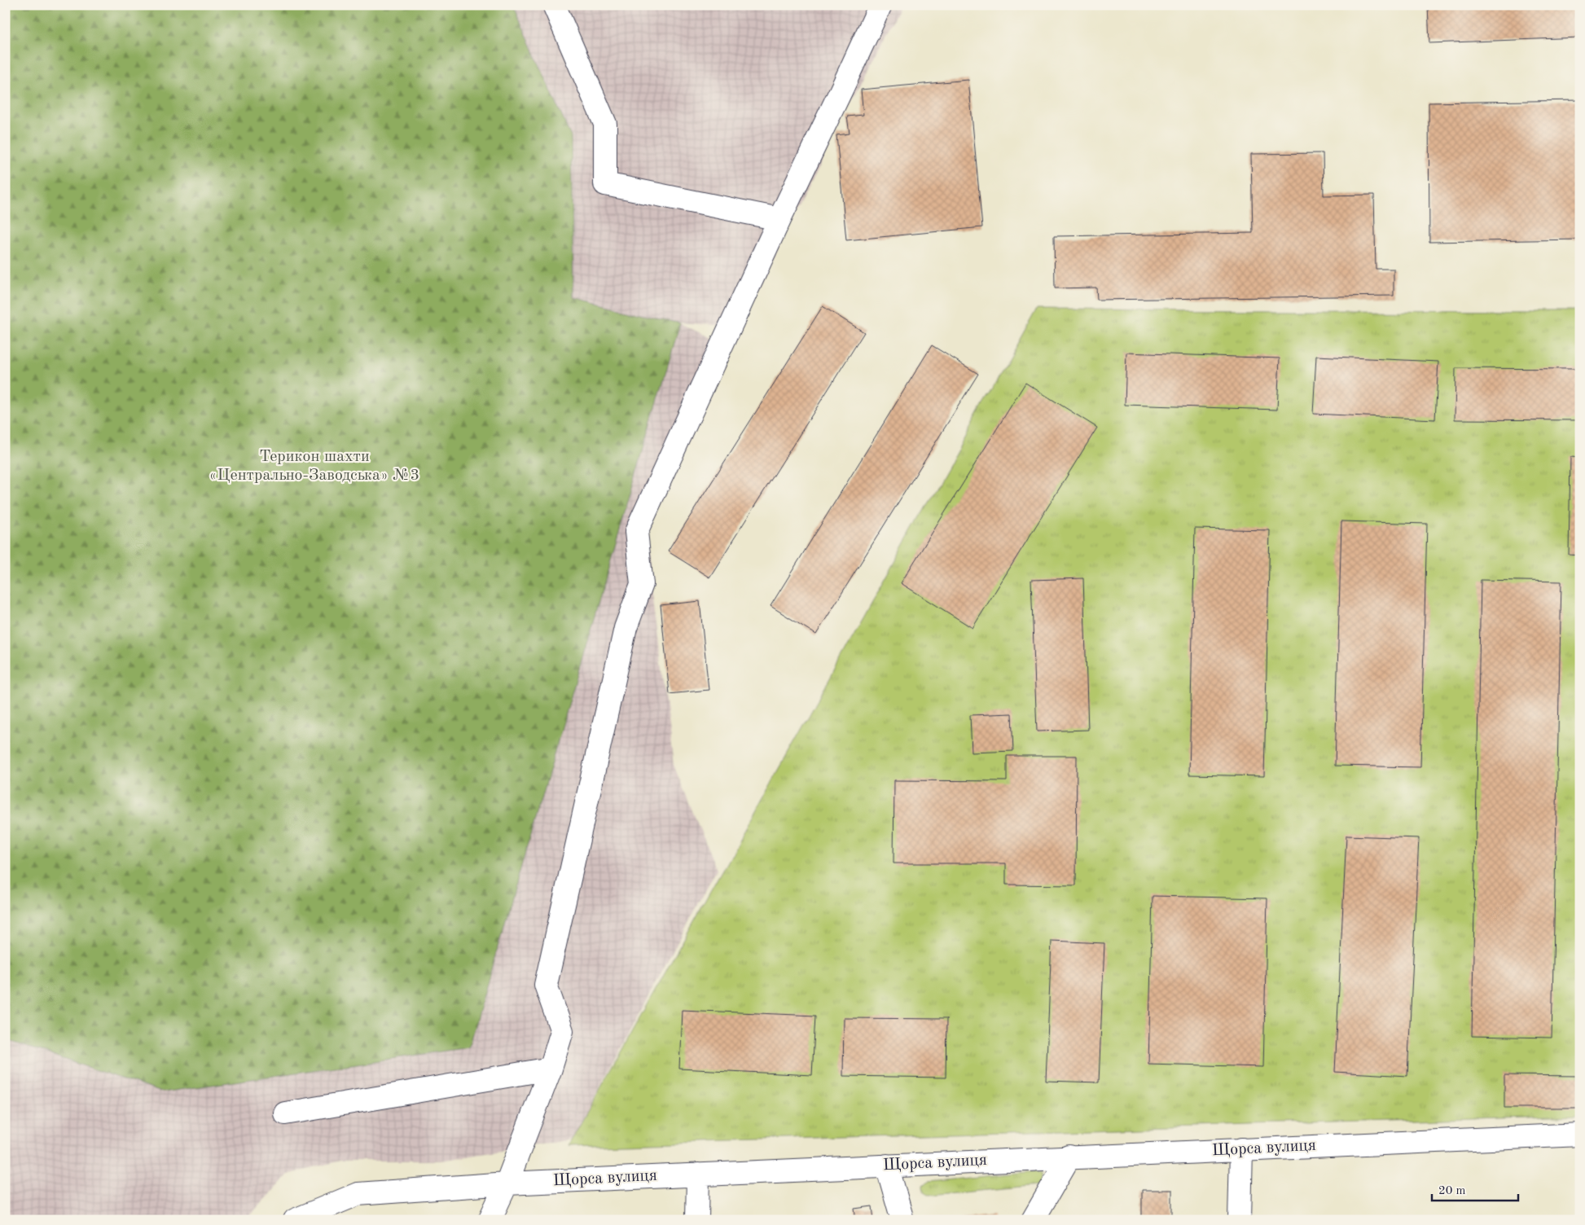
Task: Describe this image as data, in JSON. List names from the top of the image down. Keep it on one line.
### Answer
{"streets":{"street":["Щорса вулиця"]},"parks":["Терикон шахти «Центрально-Заводська» №3"],"scale_bar":"20 m"}
